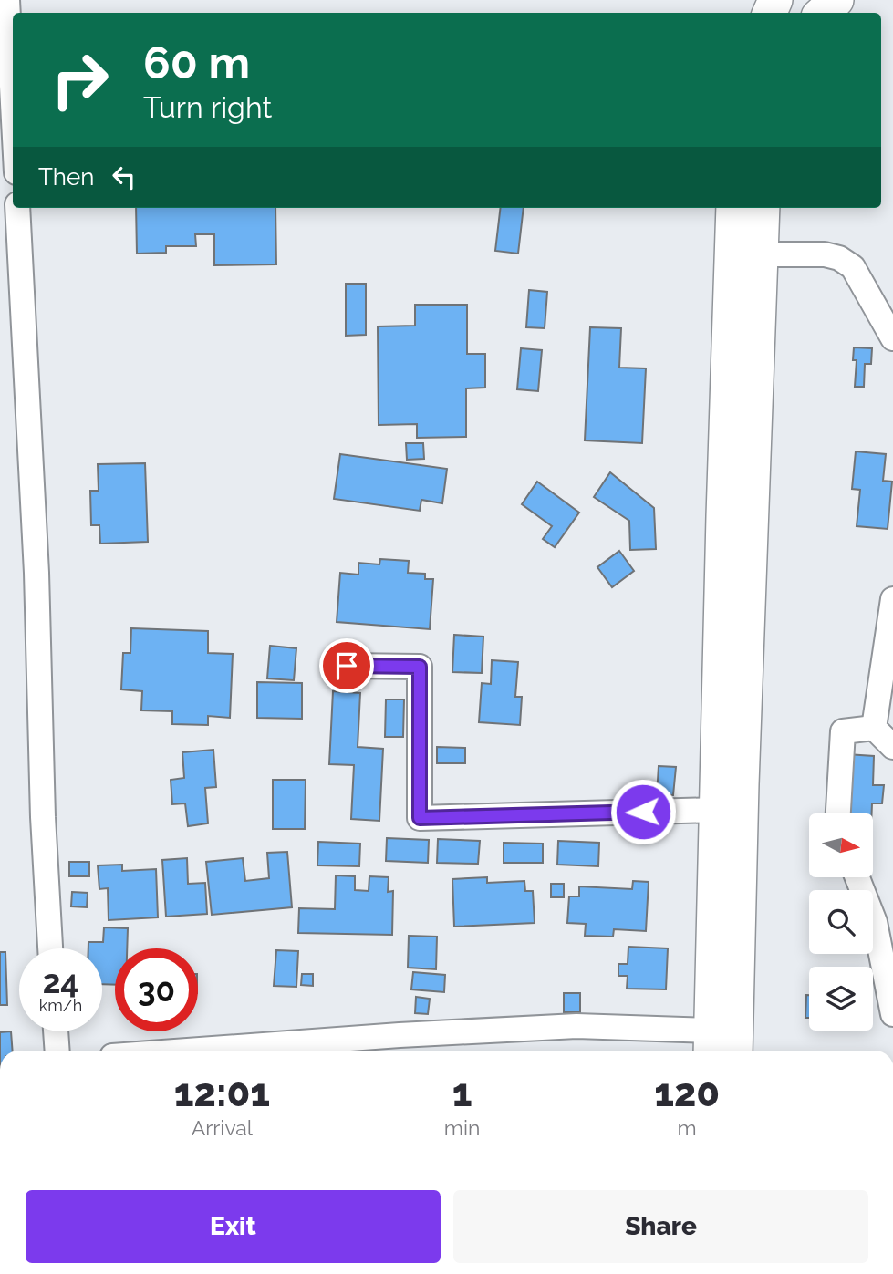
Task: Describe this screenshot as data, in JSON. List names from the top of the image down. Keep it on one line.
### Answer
{"north":"right","page":{"turn":["60 m","Turn right"],"then":"Then","speed":"24 km/h","limit":"30","eta":["12:01","Arrival","1","min","120","m"],"buttons":["Exit","Share"]}}
